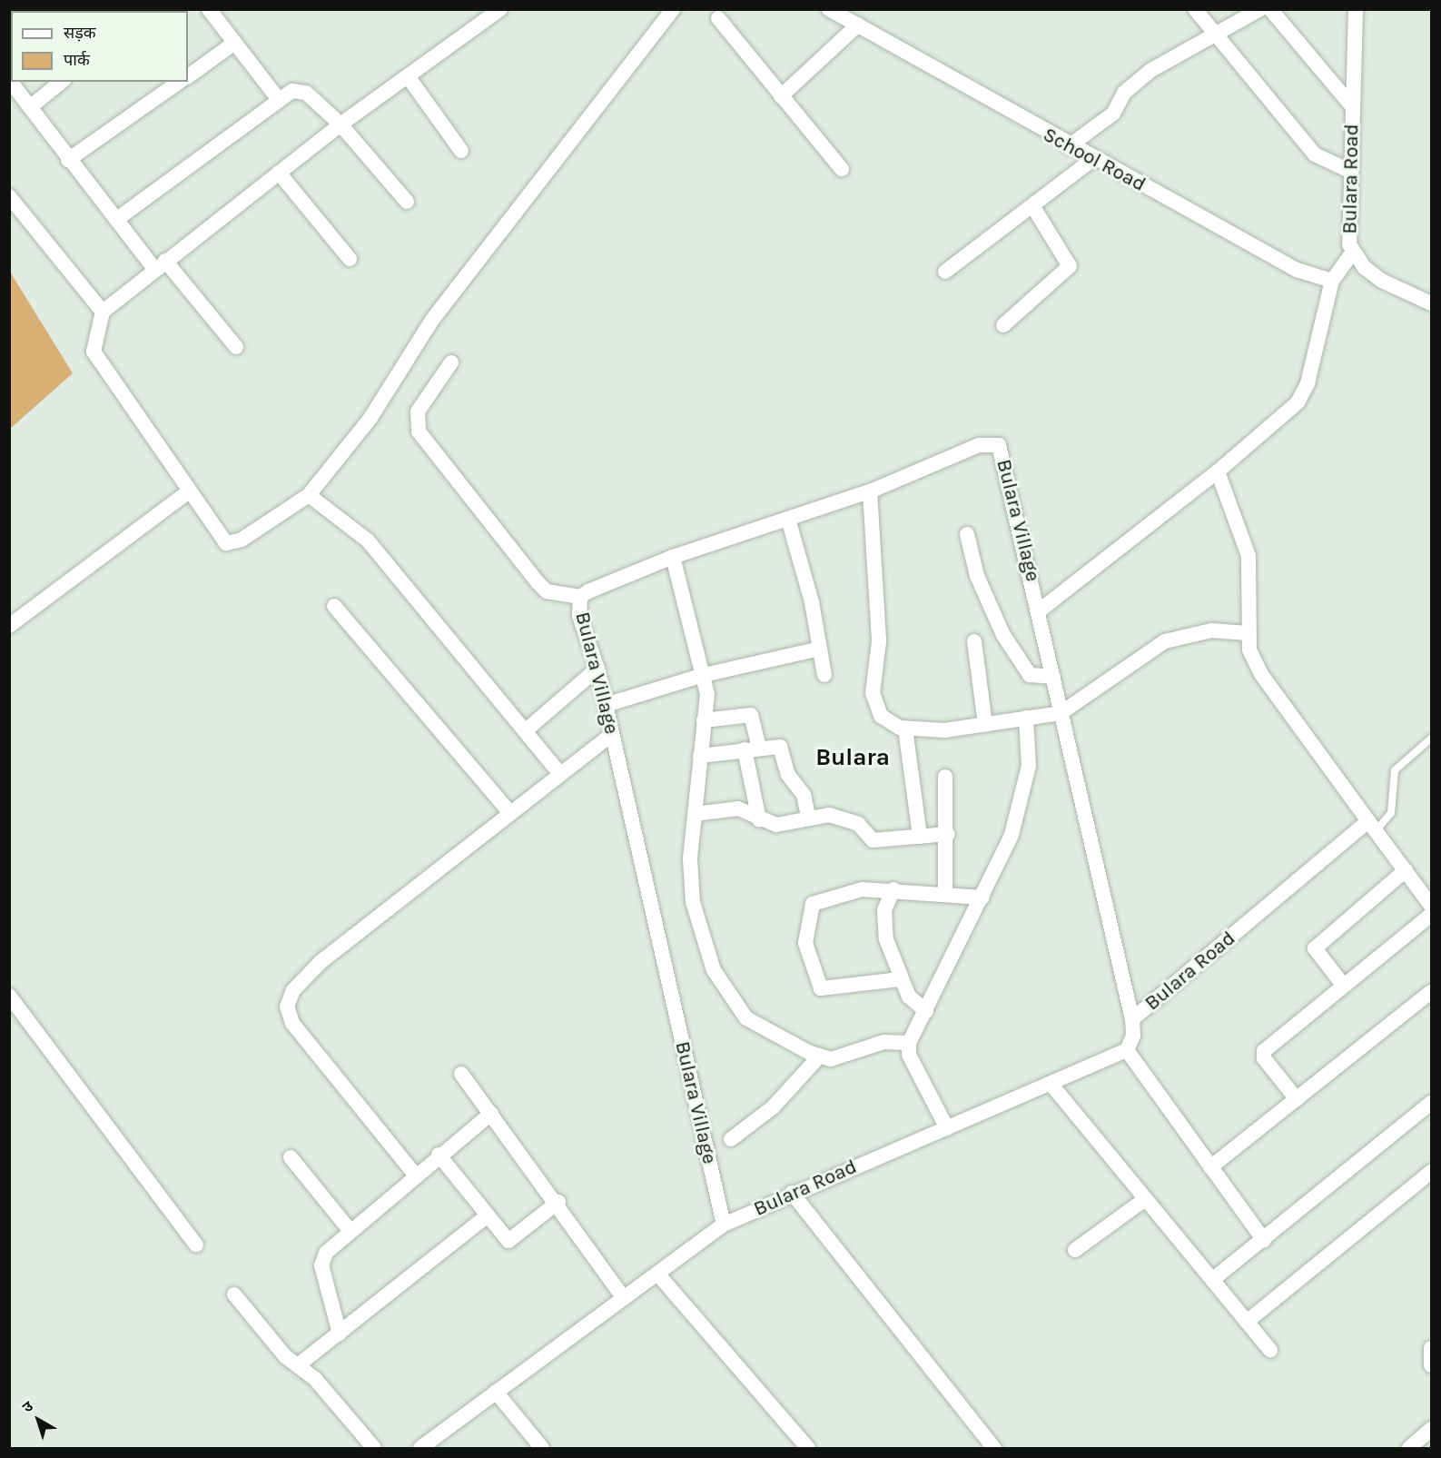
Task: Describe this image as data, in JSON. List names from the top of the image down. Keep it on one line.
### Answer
{"streets":{"street":["School Road","Bulara Road","Bulara Village"]},"crossings":[["Bulara Road","Bulara Village"]],"districts":["Bulara"],"legend":["सड़क","पार्क"],"north":"top left"}
